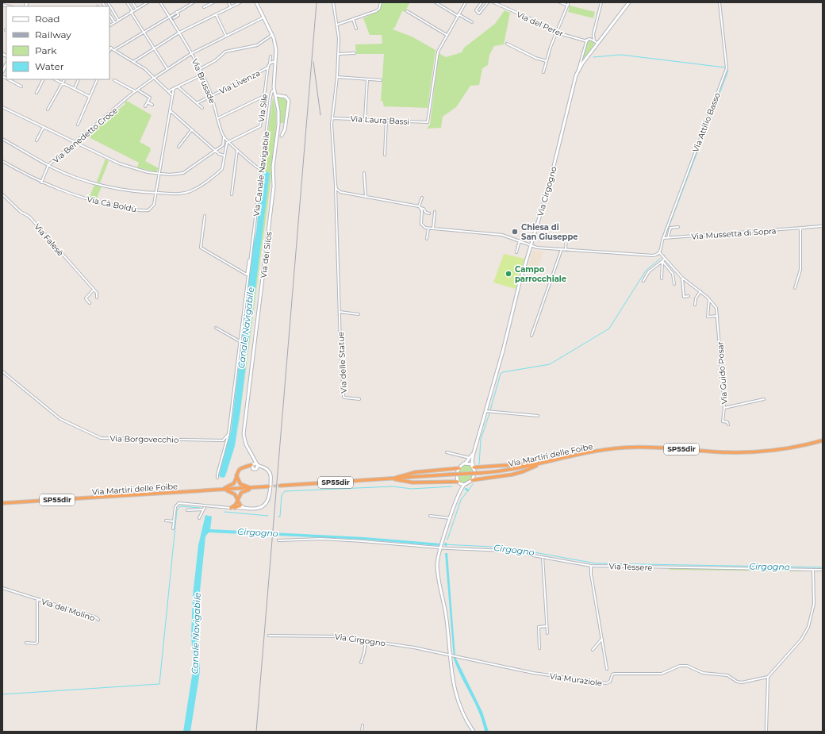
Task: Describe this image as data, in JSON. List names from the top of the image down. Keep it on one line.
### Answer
{"streets":{"highway":["SP55dir","Via Martiri delle Foibe"],"street":["Via del Perer","Via Brusade","Via Livenza","Via Sile","Via Laura Bassi","Via Attilio Basso","Via Benedetto Croce","Via Canale Navigabile","Via Cirgogno","Via Cà Boldù","Via Mussetta di Sopra","Via Falesè","Via del Silos","Via delle Statue","Via Guido Posar","Via Borgovecchio","Via Tessere","Via del Molino","Via Muraziole"]},"crossings":[["Via Brusade","Via Livenza"],["Via Brusade","Via Sile"],["Via Brusade","Via Benedetto Croce"],["Via Brusade","Via Canale Navigabile"],["Via Livenza","Via Sile"],["Via Attilio Basso","Via Mussetta di Sopra"],["Via Benedetto Croce","Via Cà Boldù"],["Via Benedetto Croce","Via del Silos"],["Via Canale Navigabile","Via del Silos"],["Via Cirgogno","Via Muraziole"]],"water":["Canale Navigabile","Cirgogno"],"places":["Chiesa di San Giuseppe","Campo parrocchiale"],"legend":["Road","Railway","Park","Water"]}
